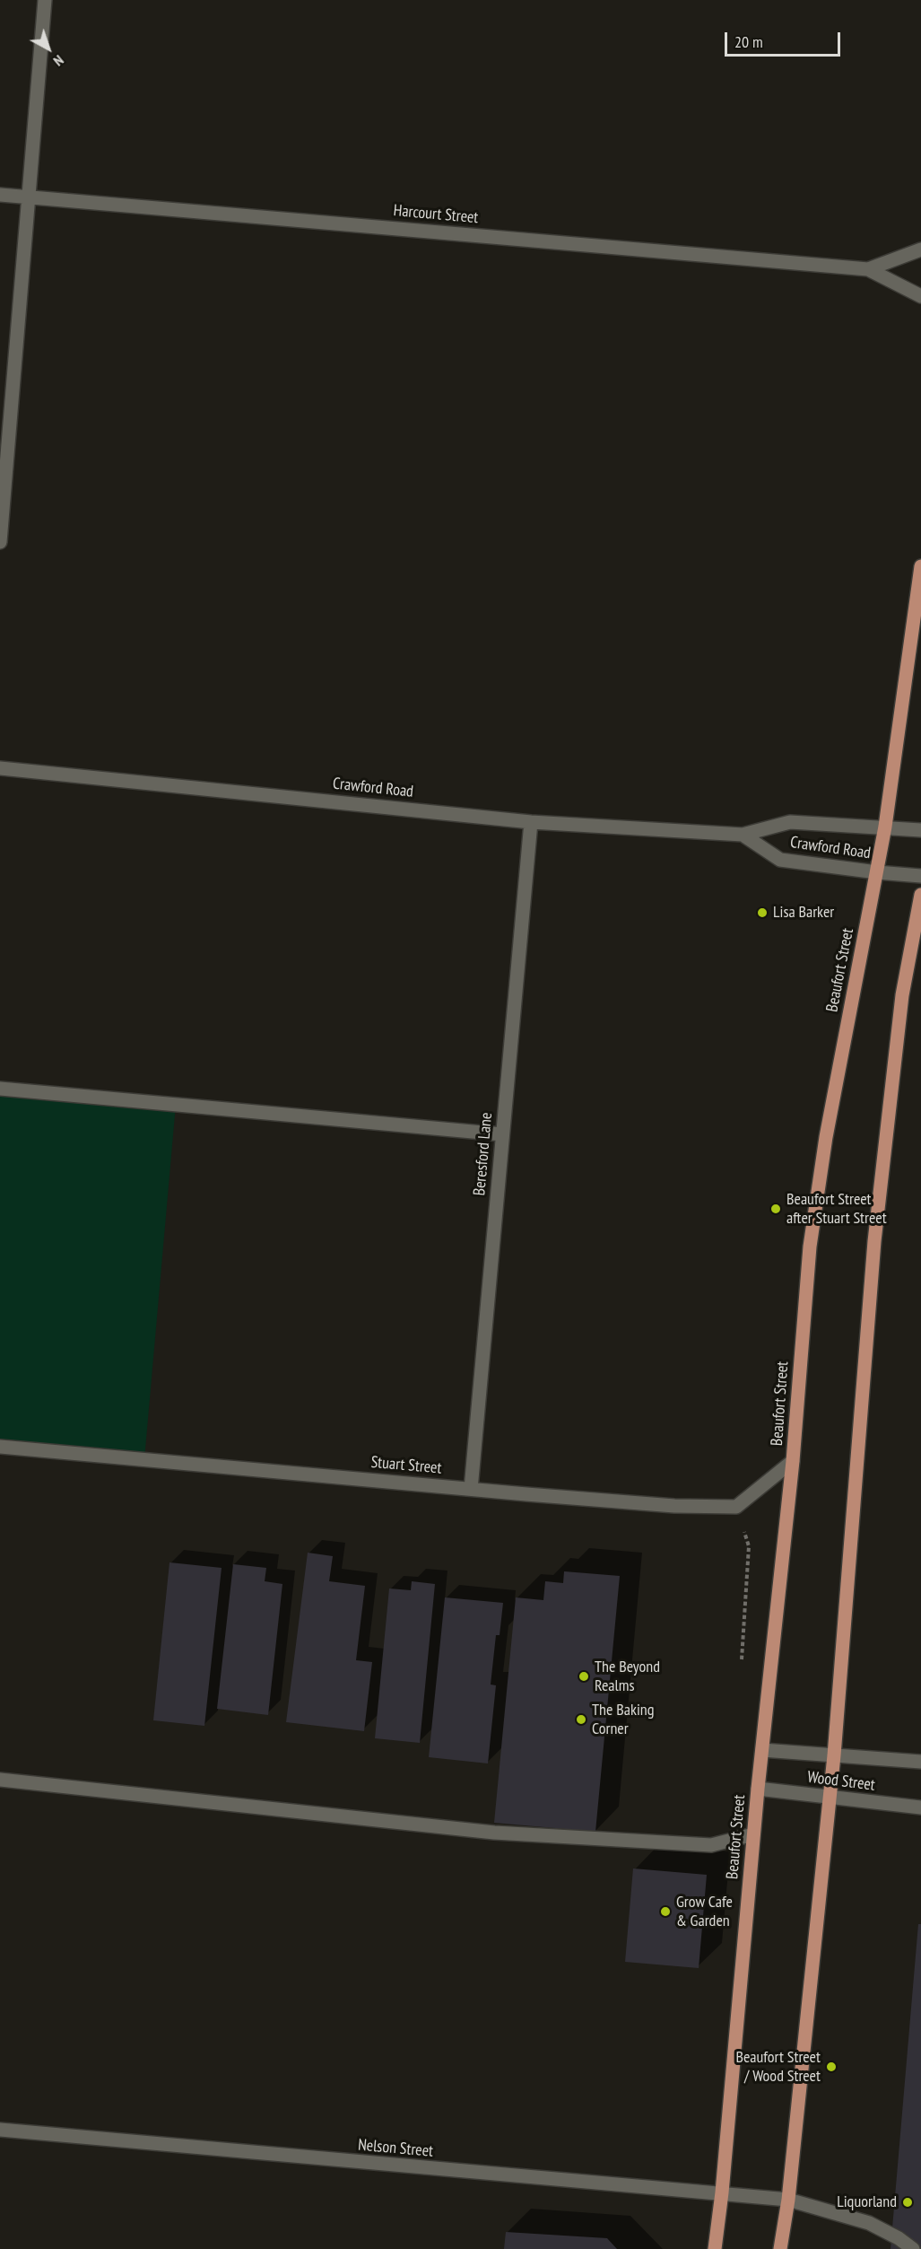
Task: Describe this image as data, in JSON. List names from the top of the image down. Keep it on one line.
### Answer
{"streets":{"main road":["Beaufort Street"],"street":["Harcourt Street","Crawford Road","Beresford Lane","Stuart Street","Wood Street","Nelson Street"]},"crossings":[["Crawford Road","Beaufort Street"],["Crawford Road","Beresford Lane"],["Beaufort Street","Stuart Street"],["Beaufort Street","Wood Street"],["Beaufort Street","Nelson Street"],["Beresford Lane","Stuart Street"]],"places":["Lisa Barker","Beaufort Street after Stuart Street","The Beyond Realms","The Baking Corner","Grow Cafe & Garden","Beaufort Street / Wood Street","Liquorland"],"scale_bar":"20 m","north":"bottom right"}
